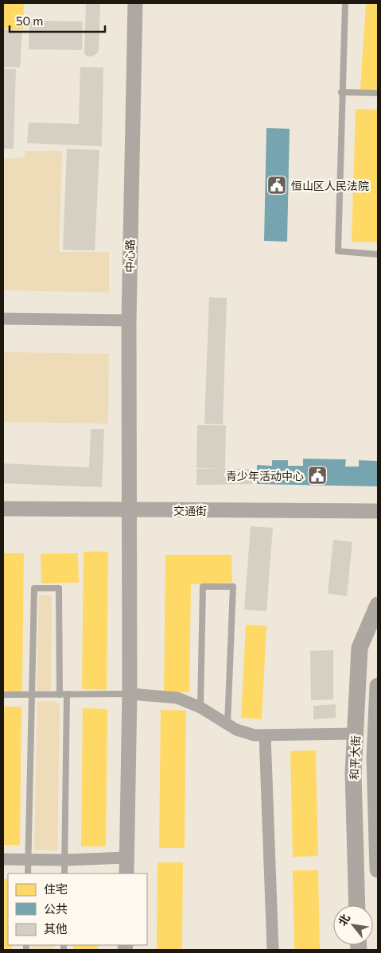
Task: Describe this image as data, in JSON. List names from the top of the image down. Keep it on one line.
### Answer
{"streets":{"main road":["和平大街"],"street":["中心路","交通街"]},"crossings":[["中心路","交通街"]],"places":{"public building":["恒山区人民法院","青少年活动中心"]},"legend":["住宅","公共","其他"],"scale_bar":"50 m","north":"top left"}
